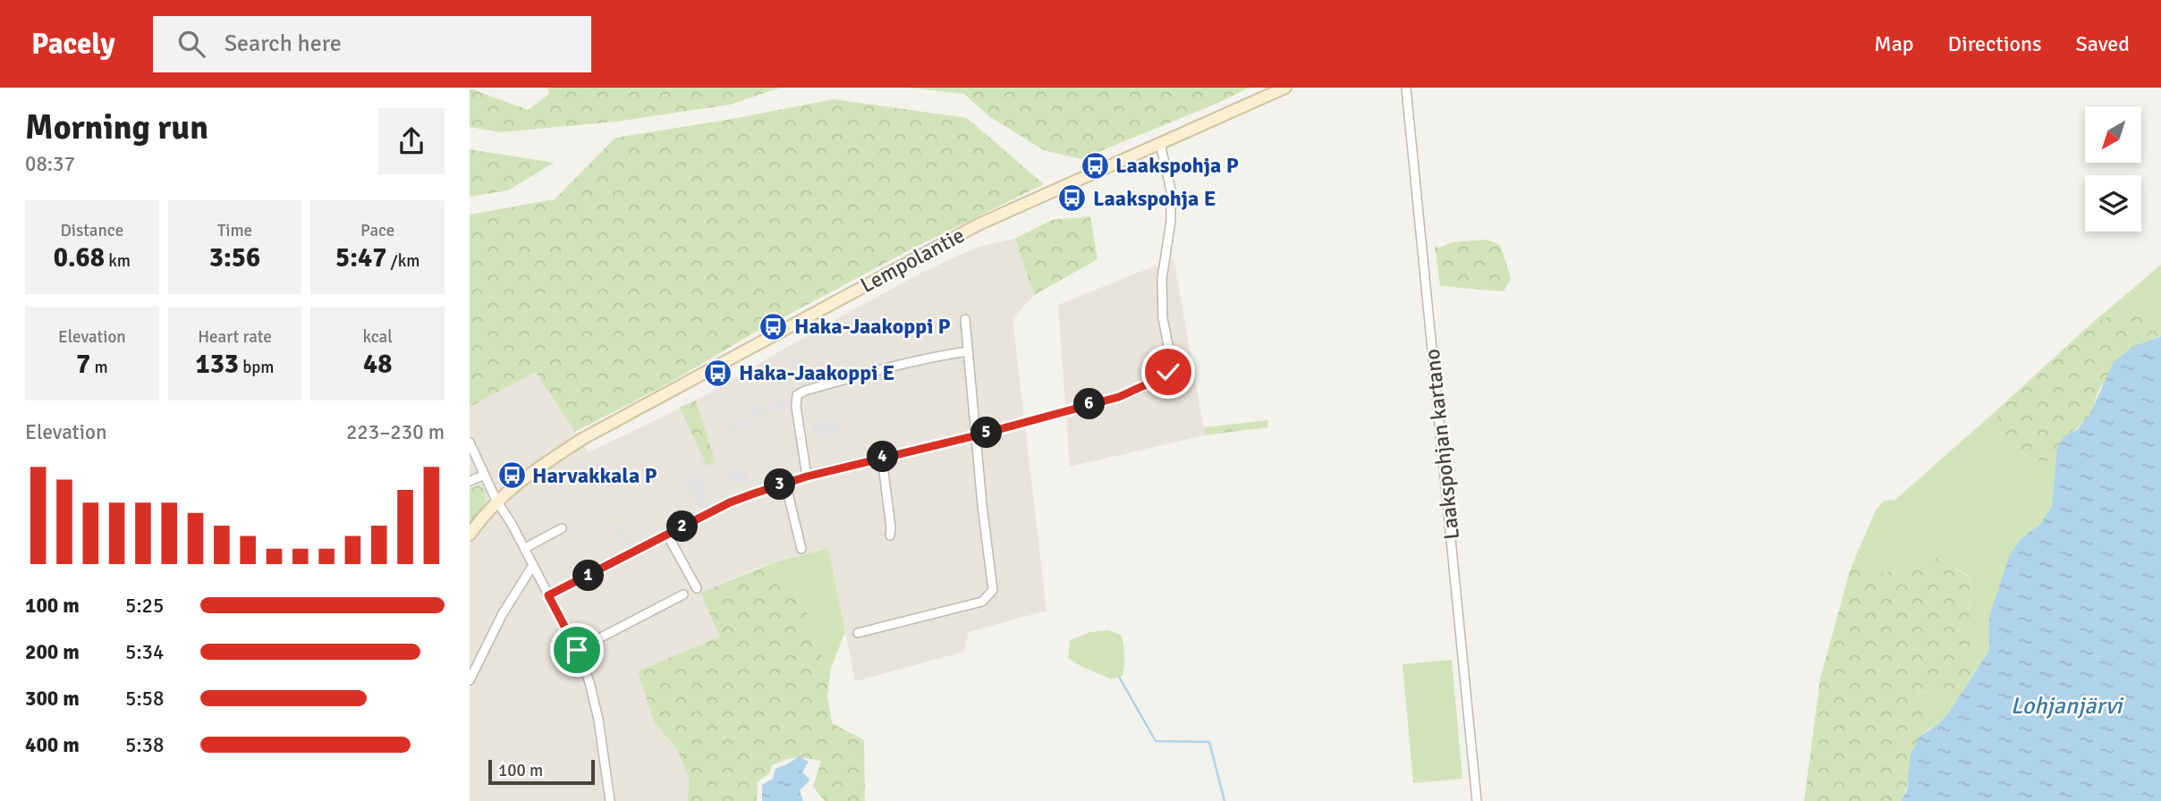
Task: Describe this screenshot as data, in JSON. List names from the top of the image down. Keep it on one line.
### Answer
{"streets":{"street":["Lempolantie","Laakspohjan kartano"]},"water":["Lohjanjärvi"],"places":{"bus stop":["Laakspohja P","Laakspohja E","Haka-Jaakoppi P","Haka-Jaakoppi E","Harvakkala P"]},"scale_bar":"100 m","north":"bottom left","page":{"header":"Pacely","search":"Search here","nav":["Map","Directions","Saved"],"heading":["Morning run","08:37"],"stats":[["Distance","0.68 km"],["Time","3:56"],["Pace","5:47 /km"],["Elevation","7 m"],["Heart rate","133 bpm"],["kcal","48"]],"pins":["6","5","4","3","2","1"],"chart":["Elevation","223–230 m"],"list":[{"name":"100 m","note":"5:25"},{"name":"200 m","note":"5:34"},{"name":"300 m","note":"5:58"},{"name":"400 m","note":"5:38"}],"scale":"100 m"}}
